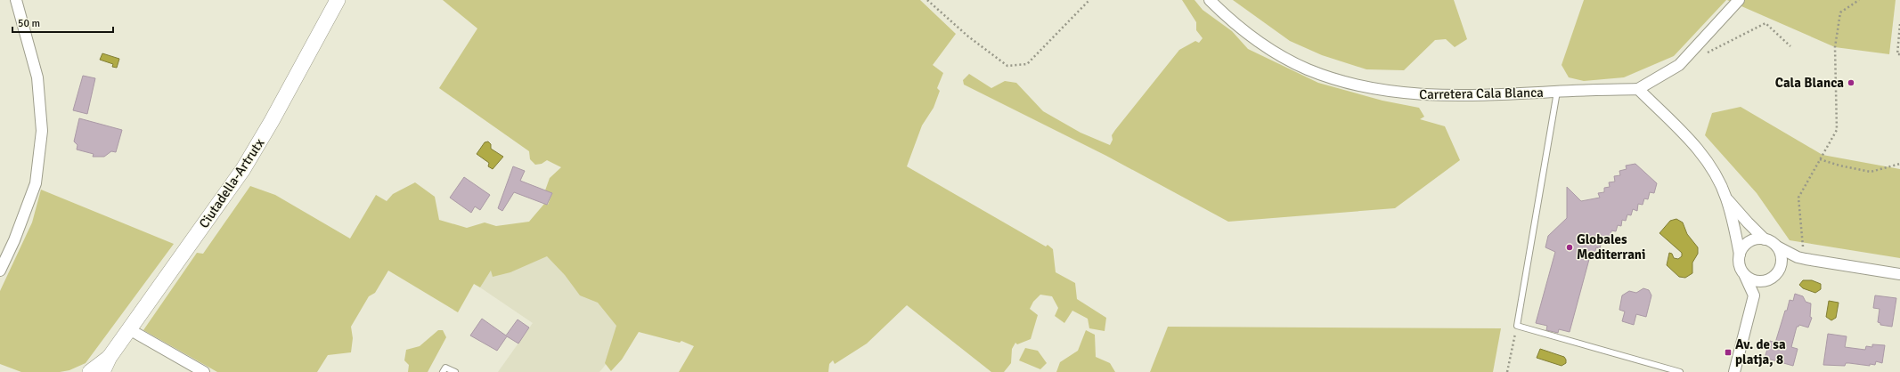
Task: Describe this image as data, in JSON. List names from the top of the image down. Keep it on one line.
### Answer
{"streets":{"main road":["Ciutadella-Artrutx"],"street":["Carretera Cala Blanca"]},"places":{"other":["Cala Blanca","Globales Mediterrani"],"transit":["Av. de sa platja, 8"]},"scale_bar":"50 m"}
